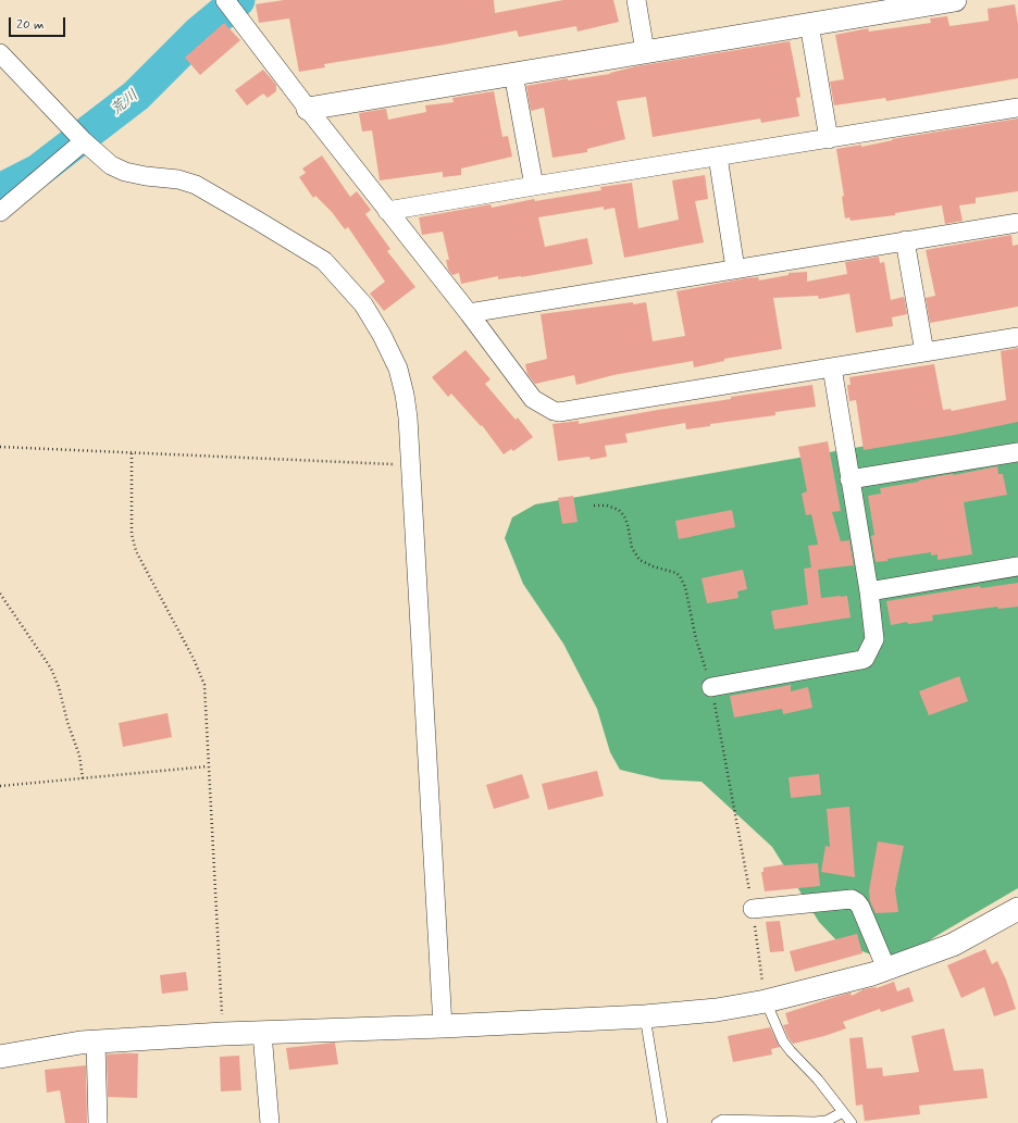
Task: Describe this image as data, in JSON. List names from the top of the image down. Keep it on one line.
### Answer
{"water":["荒川"],"scale_bar":"20 m"}
